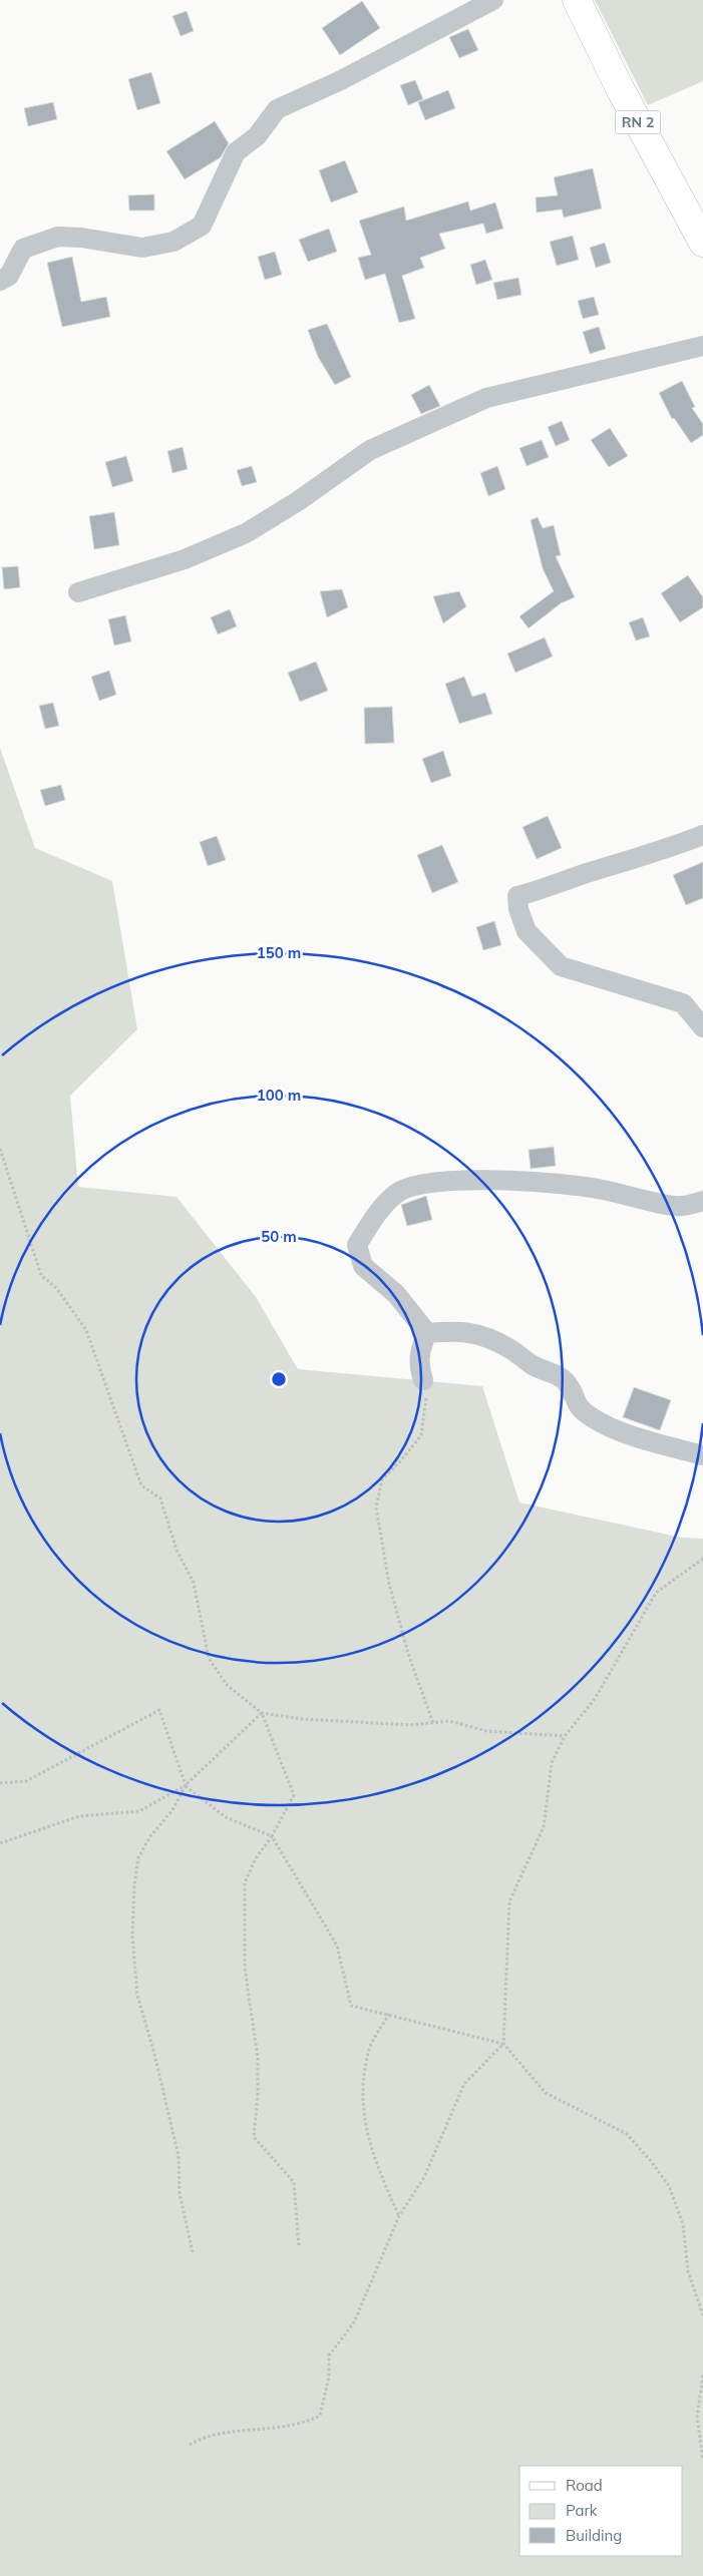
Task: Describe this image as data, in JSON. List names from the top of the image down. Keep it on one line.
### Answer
{"streets":{"main road":["RN 2"]},"legend":["Road","Park","Building"],"rings":["150 m","100 m","50 m"]}
